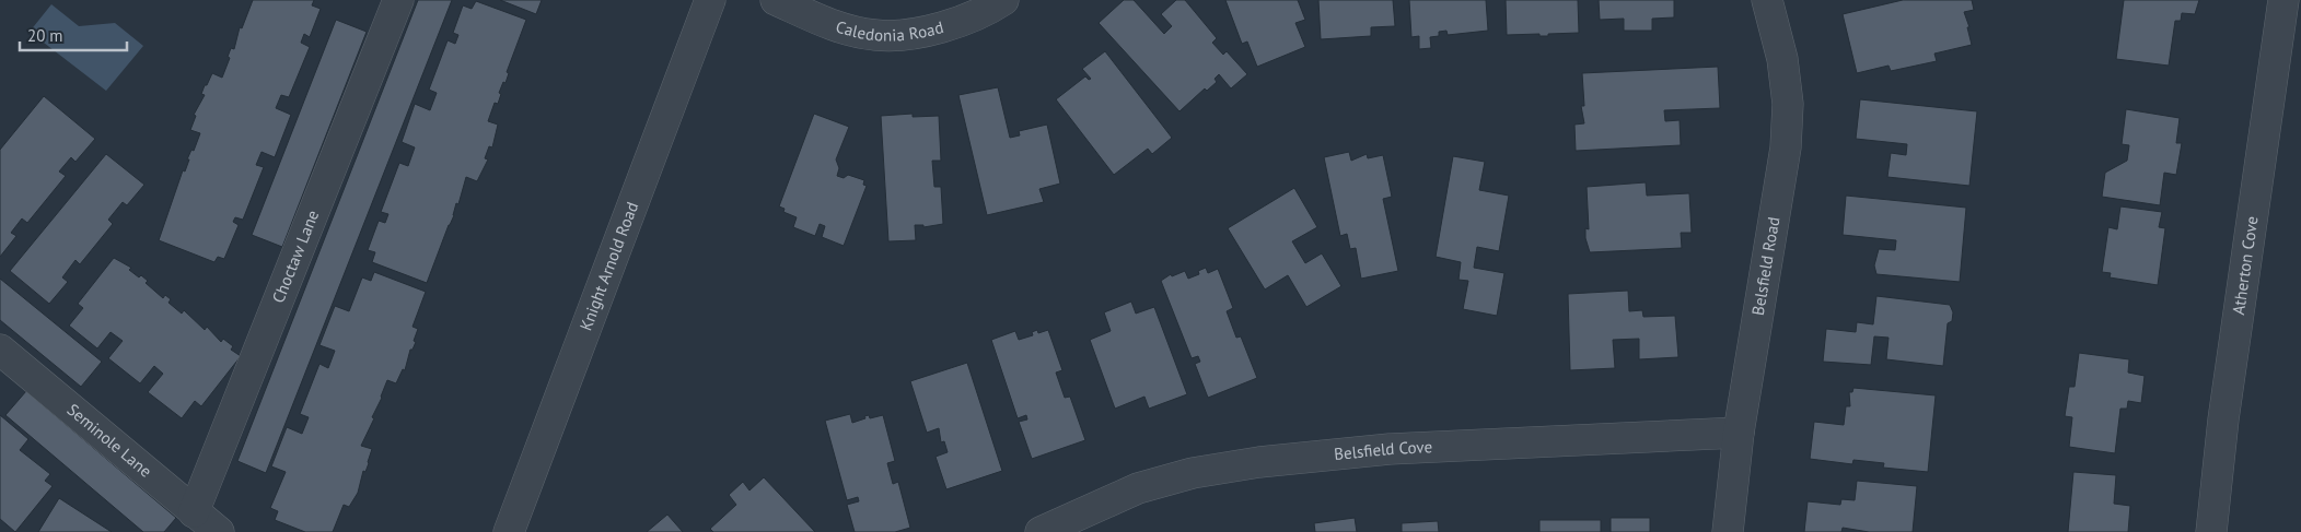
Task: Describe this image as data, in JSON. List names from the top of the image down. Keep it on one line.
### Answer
{"streets":{"street":["Caledonia Road","Choctaw Lane","Belsfield Road","Atherton Cove","Knight Arnold Road","Seminole Lane","Belsfield Cove"]},"crossings":[["Choctaw Lane","Seminole Lane"],["Belsfield Road","Belsfield Cove"]],"scale_bar":"20 m"}
